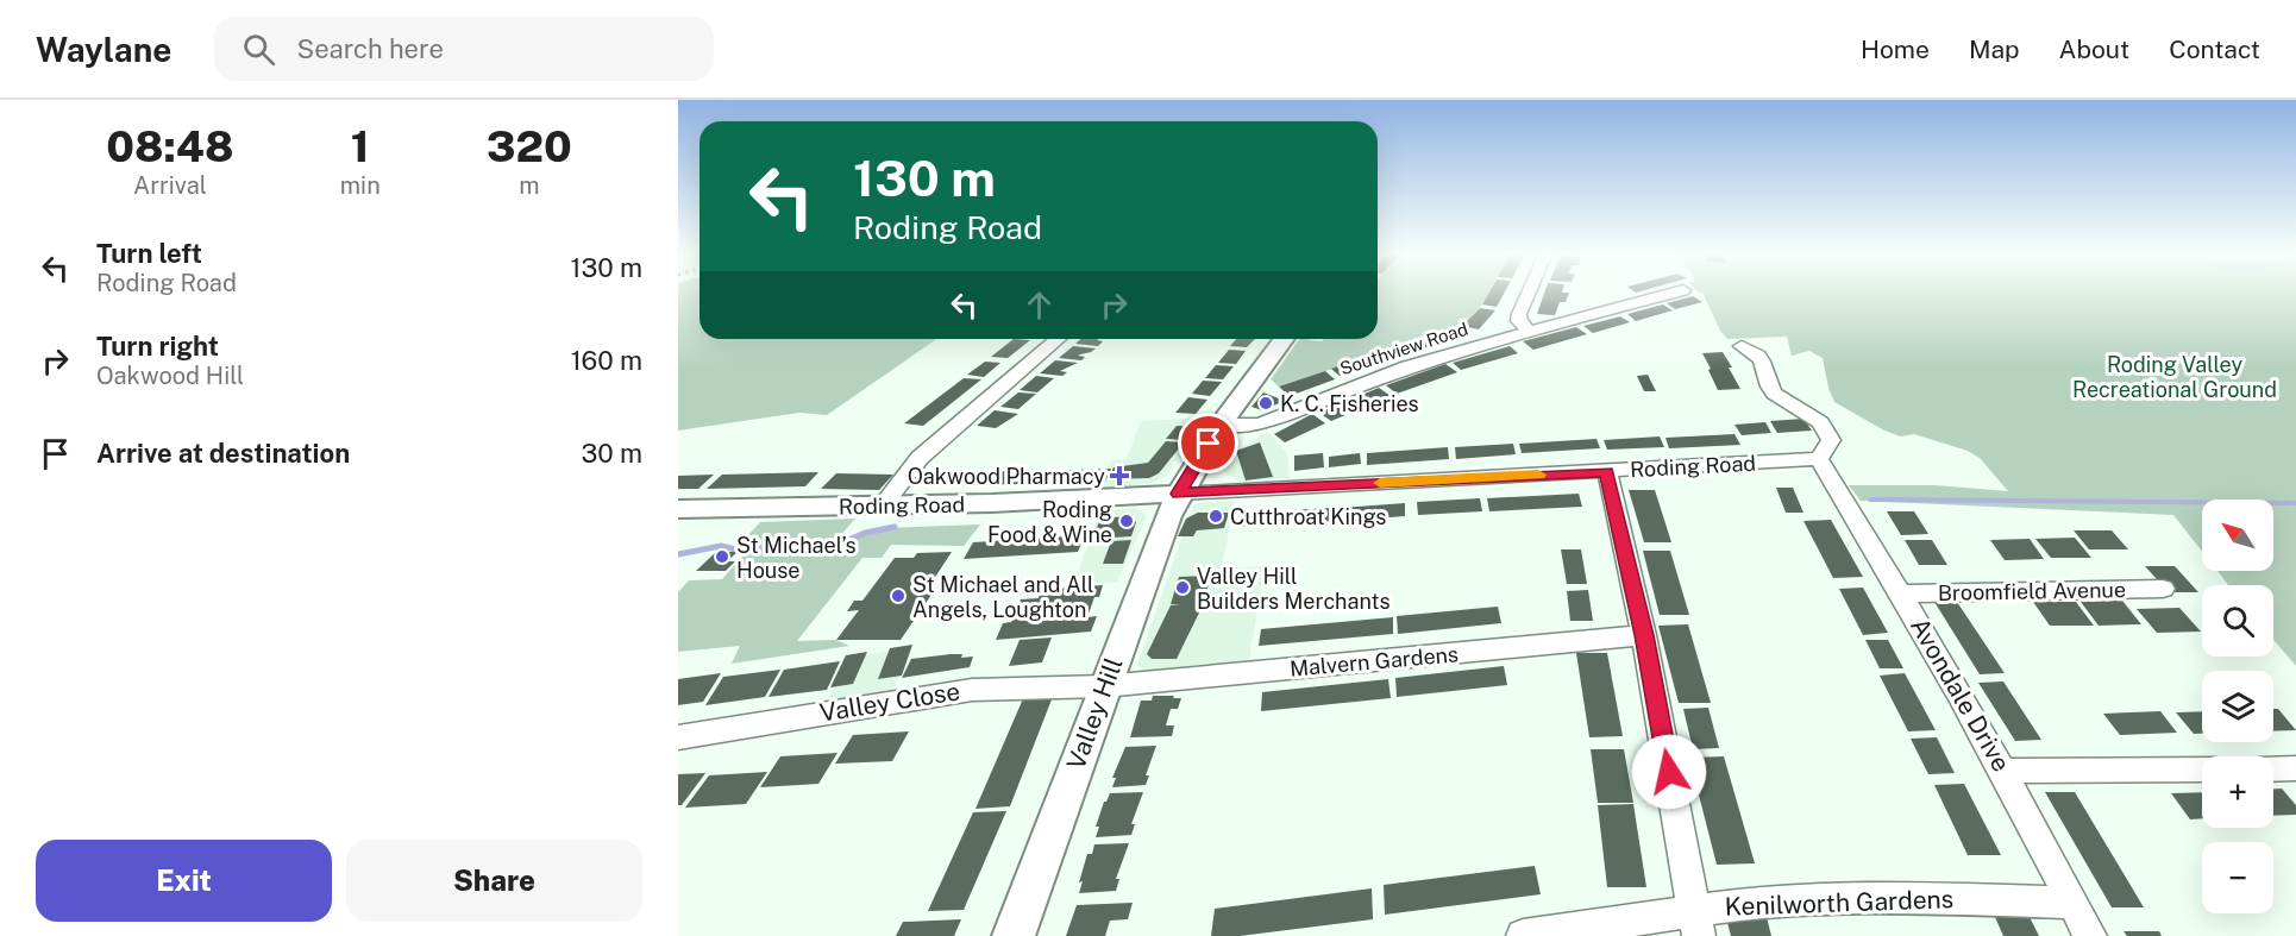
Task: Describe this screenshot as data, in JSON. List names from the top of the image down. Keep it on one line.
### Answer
{"streets":{"street":["Southview Road","Roding Road","Broomfield Avenue","Malvern Gardens","Avondale Drive","Valley Close","Valley Hill","Kenilworth Gardens"]},"crossings":[["Southview Road","Valley Hill"],["Roding Road","Avondale Drive"],["Roding Road","Valley Hill"],["Broomfield Avenue","Avondale Drive"],["Malvern Gardens","Valley Close"],["Malvern Gardens","Valley Hill"],["Avondale Drive","Kenilworth Gardens"],["Valley Close","Valley Hill"]],"parks":["Roding Valley Recreational Ground"],"places":{"other":["K. C. Fisheries","Cutthroat Kings","Roding Food & Wine","St Michael’s House","Valley Hill Builders Merchants","St Michael and All Angels, Loughton"],"health":["Oakwood Pharmacy"]},"north":"top left","page":{"header":"Waylane","search":"Search here","nav":["Home","Map","About","Contact"],"eta":["08:48","Arrival","1","min","320","m"],"turn":["130 m","Roding Road"],"list":[{"name":"Turn left","note":"Roding Road","value":"130 m"},{"name":"Turn right","note":"Oakwood Hill","value":"160 m"},{"name":"Arrive at destination","value":"30 m"}],"map_buttons":["+","−"],"buttons":["Exit","Share"]}}
